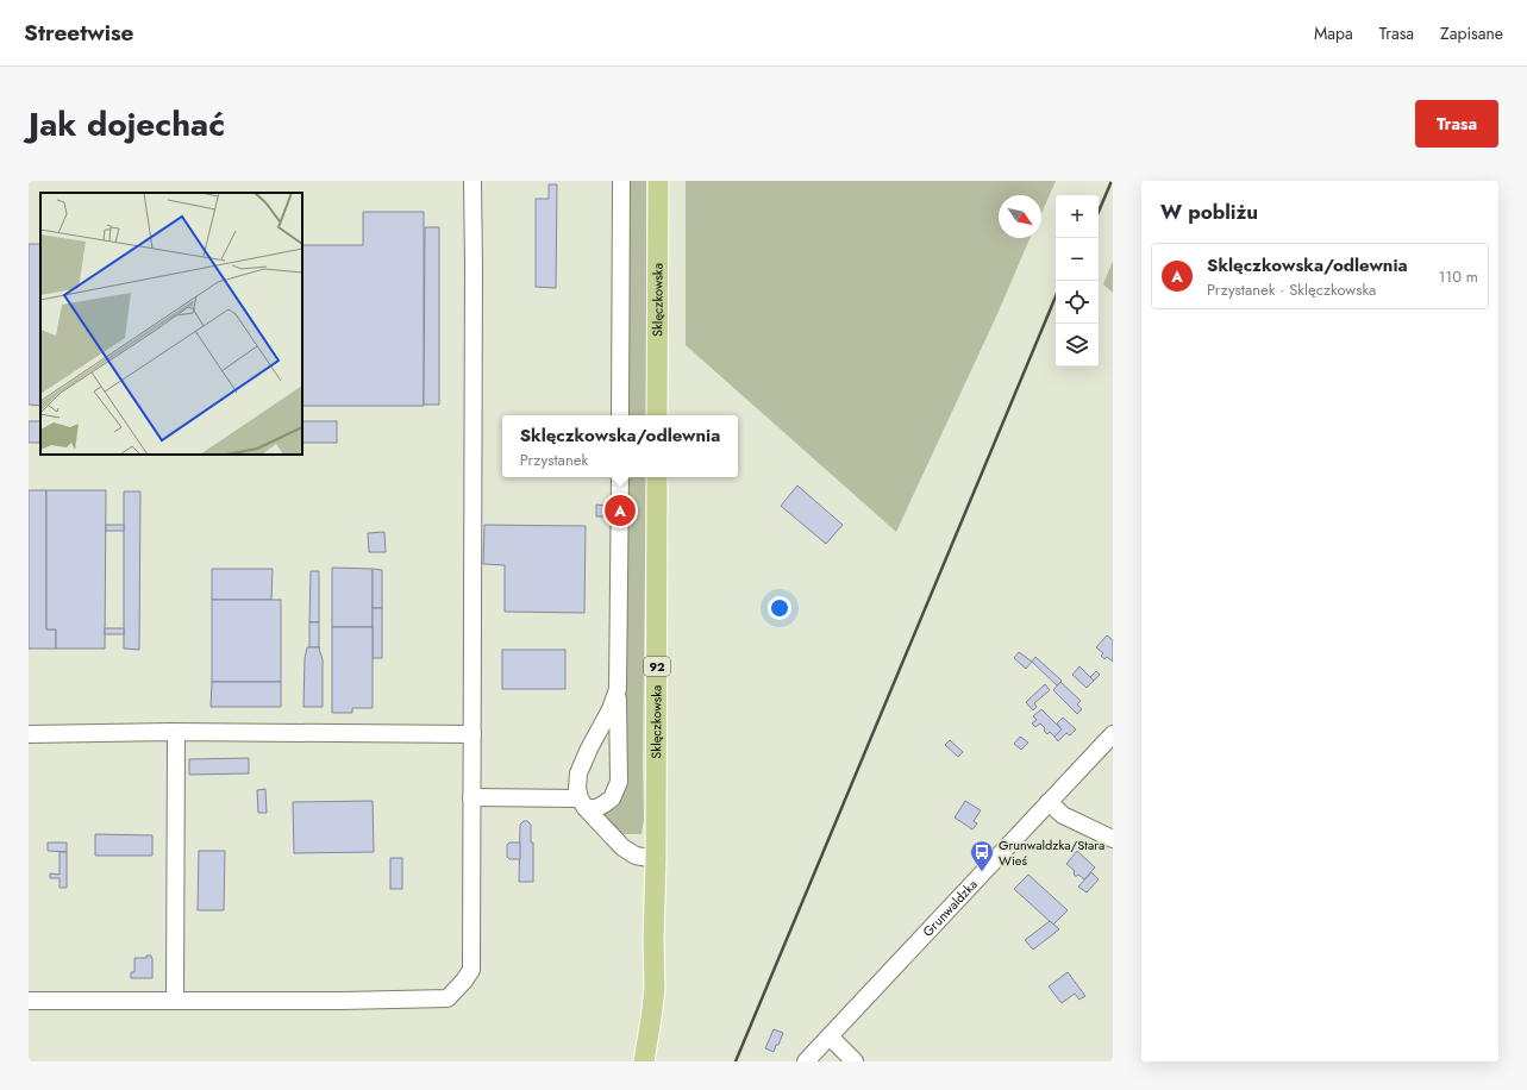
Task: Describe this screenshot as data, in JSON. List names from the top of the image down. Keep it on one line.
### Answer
{"streets":{"main road":["Sklęczkowska","92"],"street":["Grunwaldzka"]},"places":{"bus stop":["Grunwaldzka/Stara Wieś"]},"north":"bottom right","page":{"header":"Streetwise","nav":["Mapa","Trasa","Zapisane"],"title":"Jak dojechać","buttons":"Trasa","heading":"W pobliżu","map_buttons":["+","−"],"list":[{"mark":"A","name":"Sklęczkowska/odlewnia","note":"Przystanek · Sklęczkowska","value":"110 m"}],"popup":["Sklęczkowska/odlewnia","Przystanek"],"pins":"A"}}
